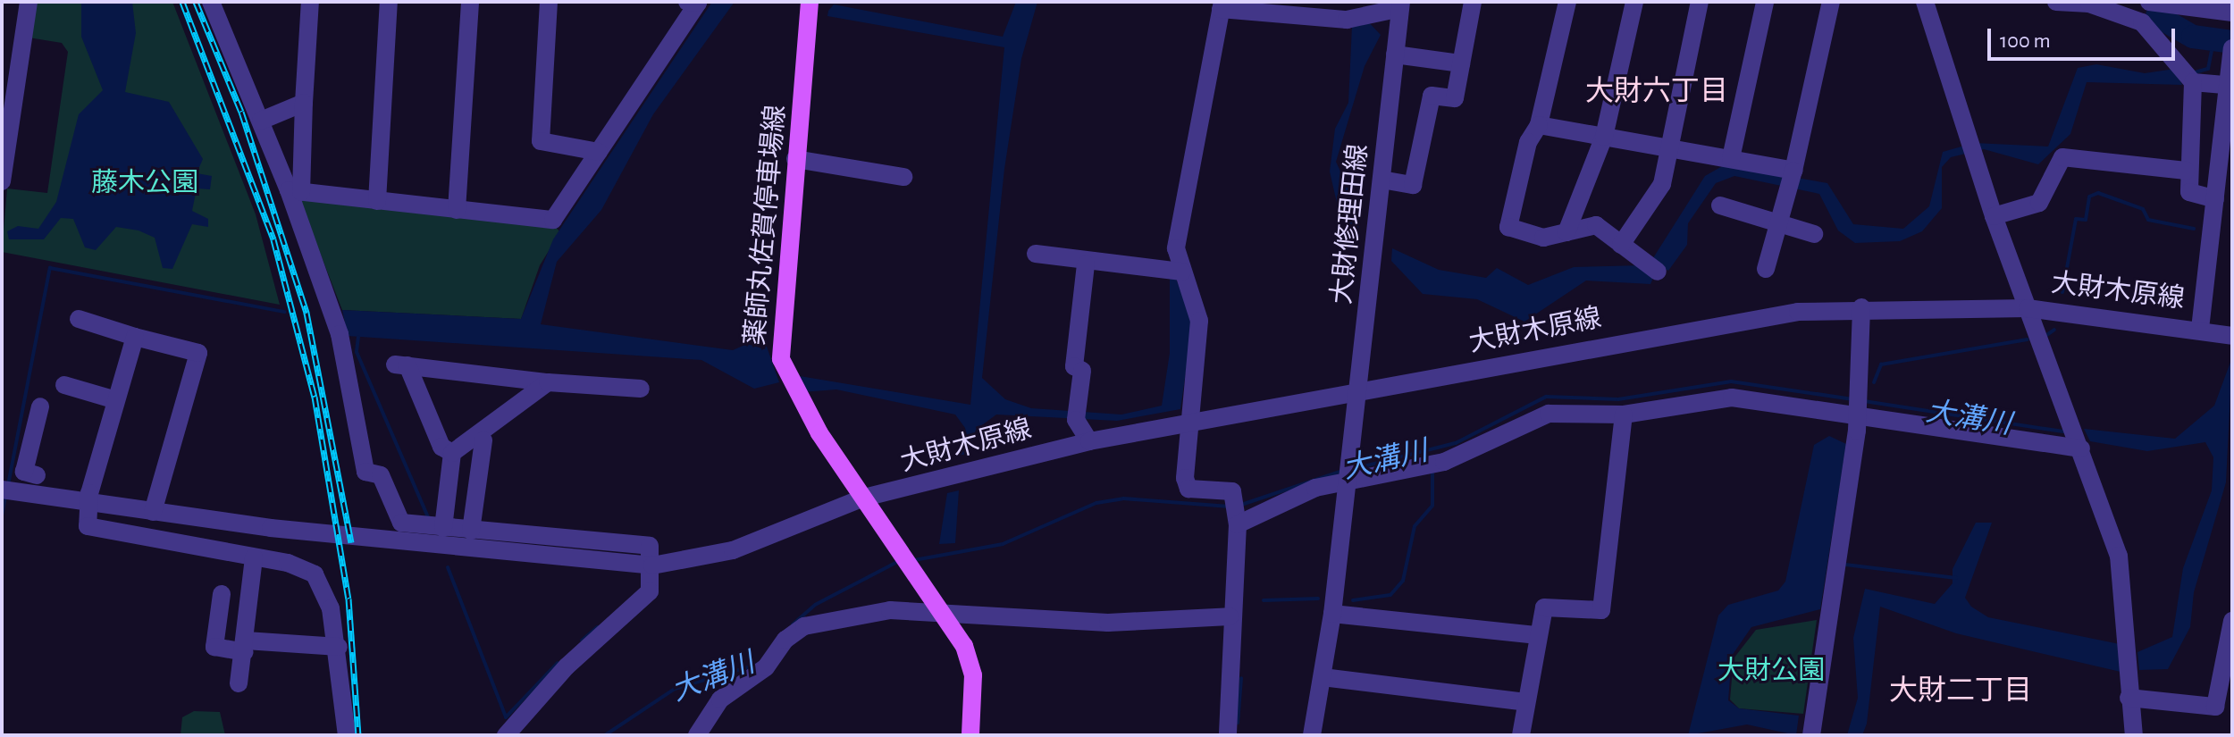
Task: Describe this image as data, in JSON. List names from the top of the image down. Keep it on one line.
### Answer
{"streets":{"main road":["薬師丸佐賀停車場線"],"street":["大財修理田線","大財木原線"]},"crossings":[["大財修理田線","大財木原線"],["薬師丸佐賀停車場線","大財木原線"]],"districts":["大財六丁目","大財二丁目"],"water":["大溝川"],"parks":["藤木公園","大財公園"],"scale_bar":"100 m"}
